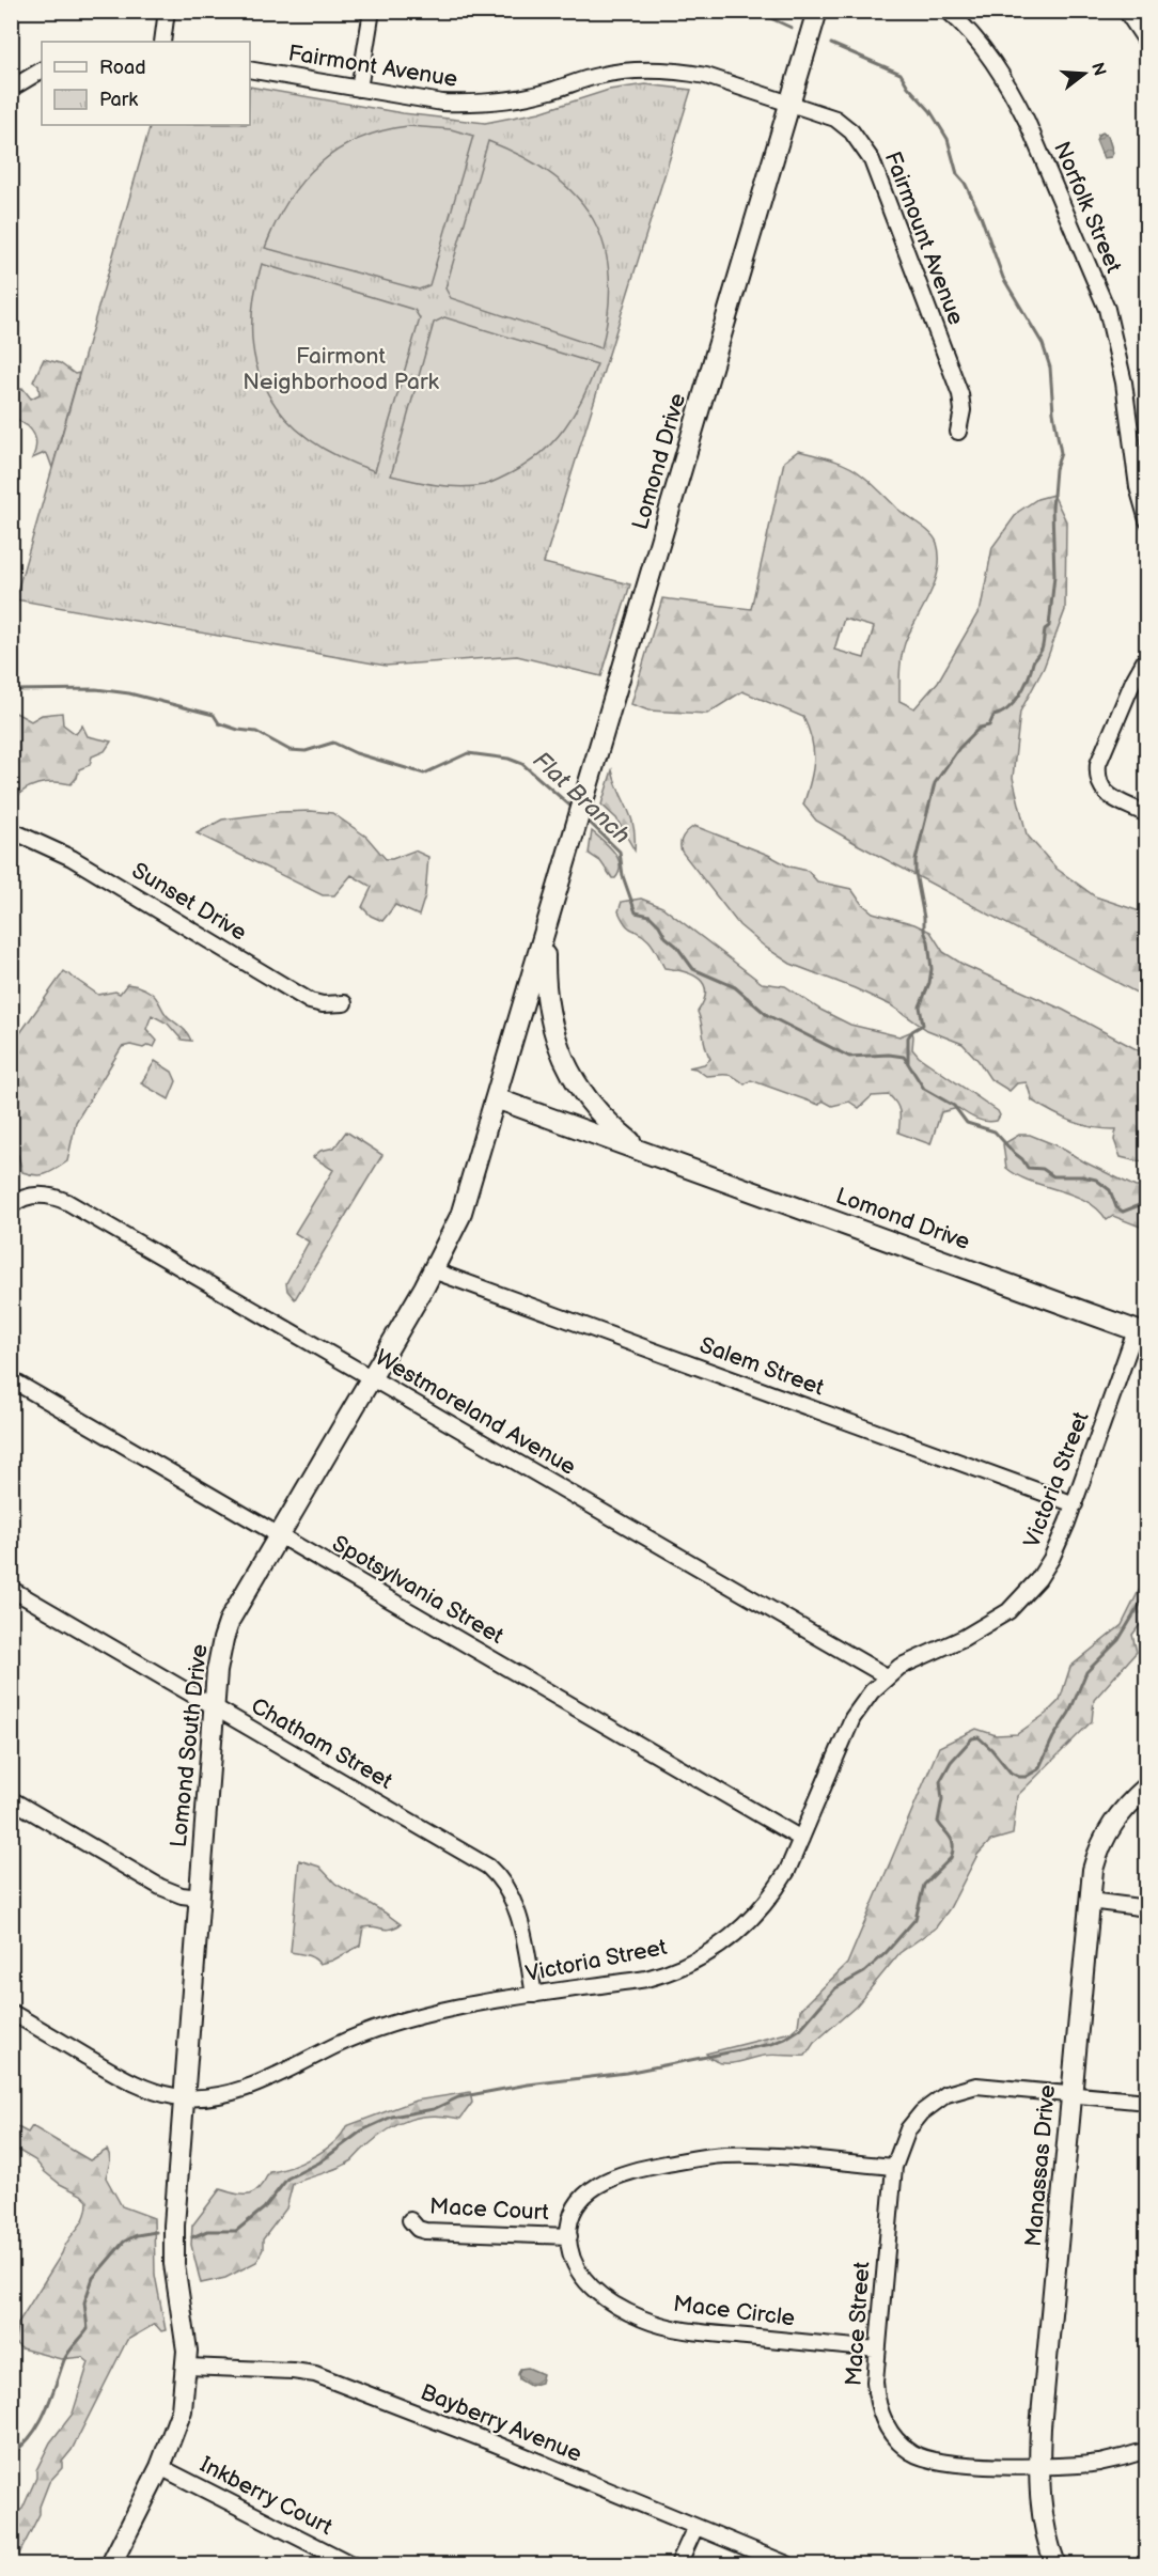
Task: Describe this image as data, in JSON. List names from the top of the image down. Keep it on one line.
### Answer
{"streets":{"main road":["Lomond Drive","Lomond South Drive","Manassas Drive"],"street":["Fairmont Avenue","Norfolk Street","Fairmount Avenue","Sunset Drive","Salem Street","Westmoreland Avenue","Victoria Street","Spotsylvania Street","Chatham Street","Mace Court","Mace Circle","Mace Street","Bayberry Avenue","Inkberry Court"]},"crossings":[["Fairmont Avenue","Fairmount Avenue"],["Fairmont Avenue","Lomond Drive"],["Fairmount Avenue","Lomond Drive"],["Lomond Drive","Victoria Street"],["Lomond Drive","Lomond South Drive"],["Salem Street","Victoria Street"],["Salem Street","Lomond South Drive"],["Westmoreland Avenue","Victoria Street"],["Westmoreland Avenue","Lomond South Drive"],["Victoria Street","Spotsylvania Street"],["Victoria Street","Chatham Street"],["Victoria Street","Lomond South Drive"],["Spotsylvania Street","Lomond South Drive"],["Chatham Street","Lomond South Drive"],["Lomond South Drive","Bayberry Avenue"],["Lomond South Drive","Inkberry Court"],["Manassas Drive","Mace Street"],["Mace Court","Mace Circle"],["Mace Circle","Mace Street"]],"water":["Flat Branch"],"parks":["Fairmont Neighborhood Park"],"legend":["Road","Park"],"north":"right"}
